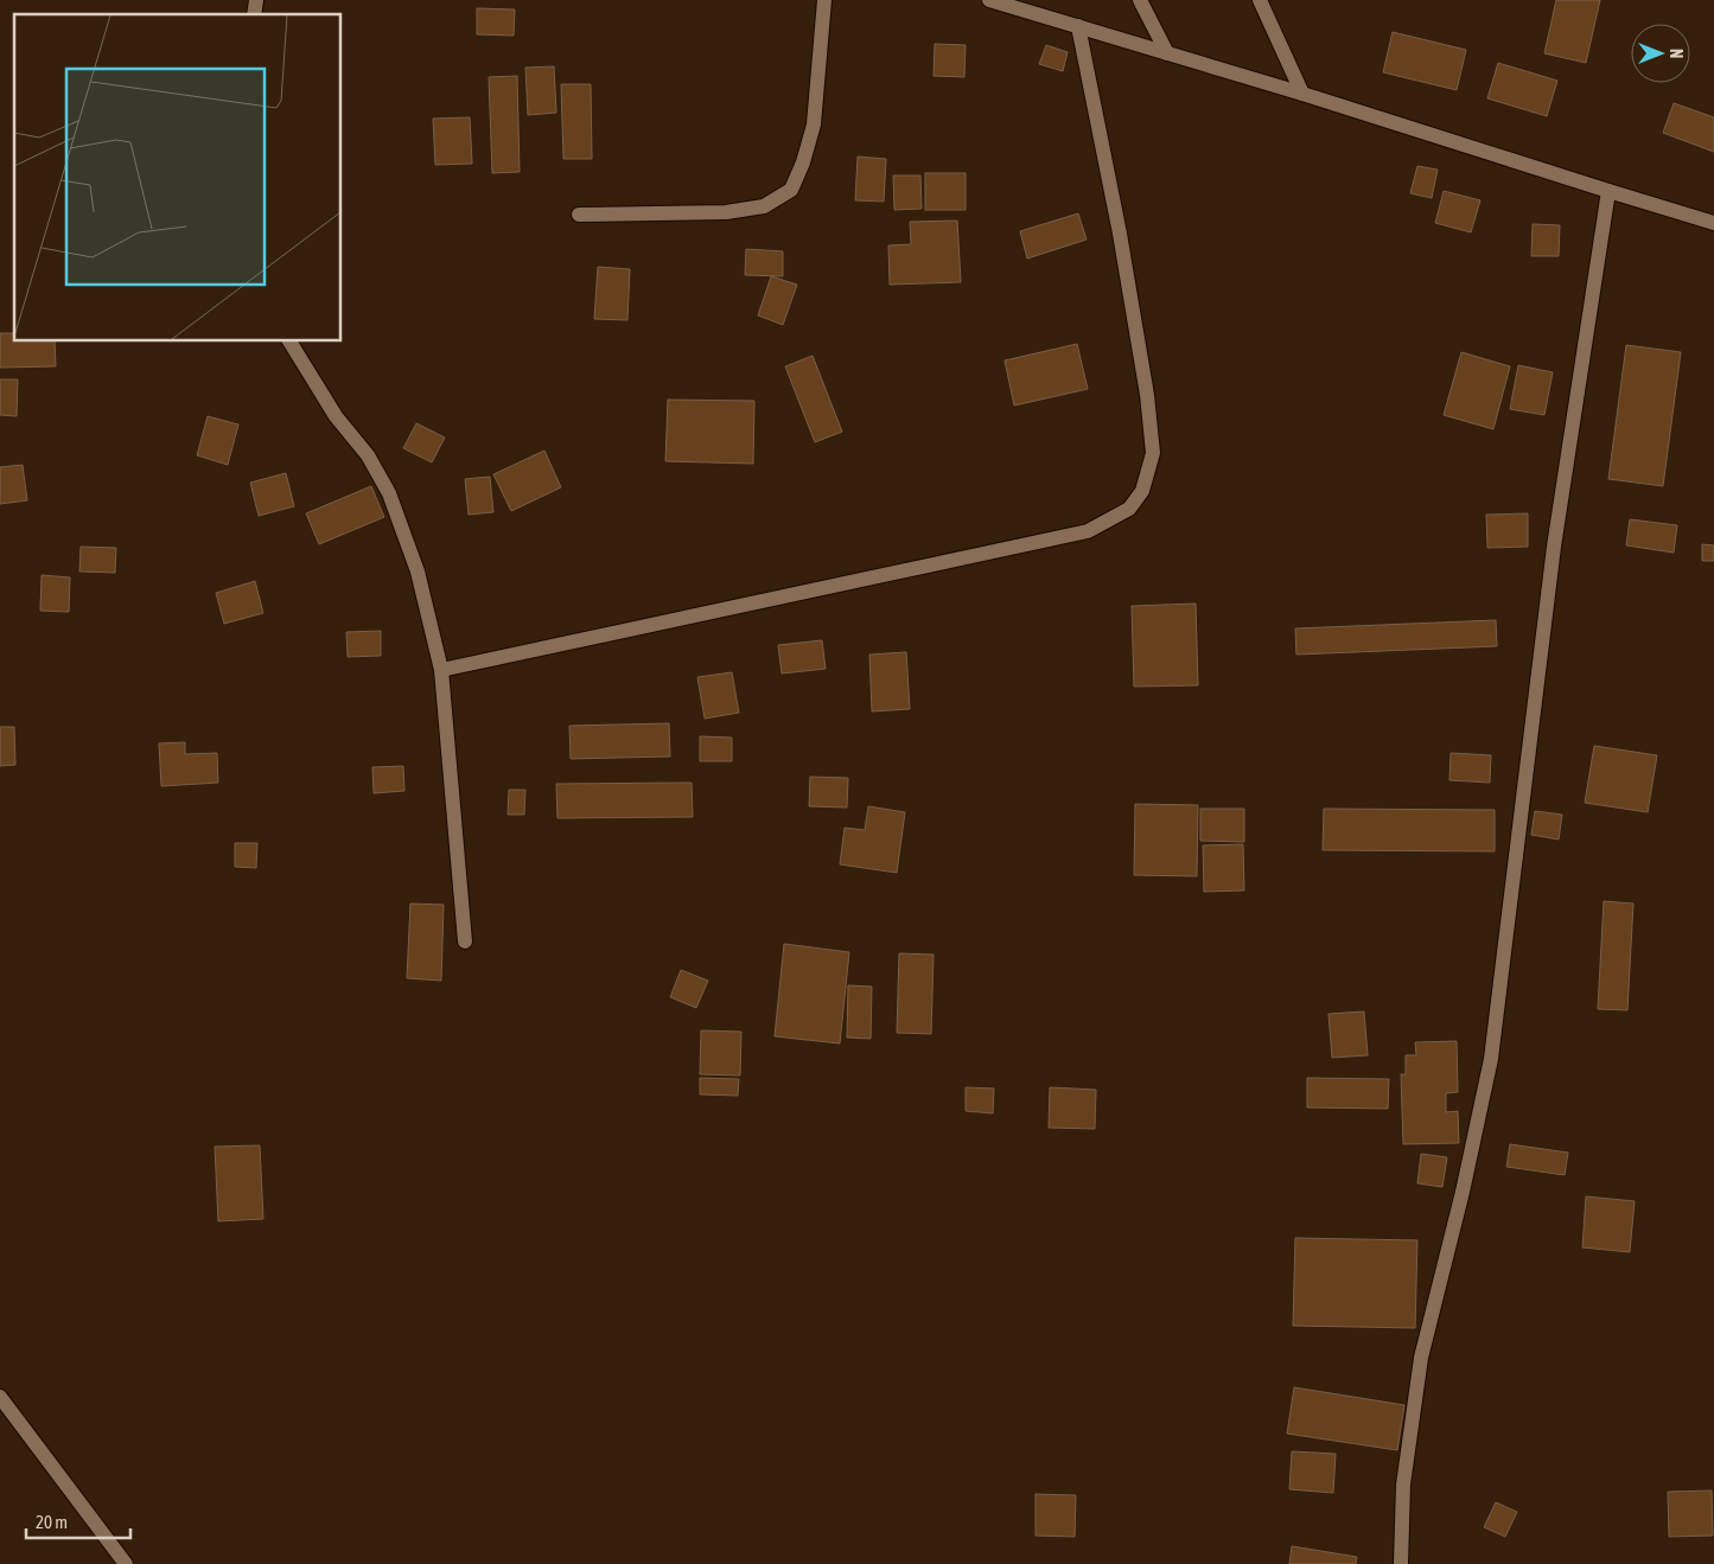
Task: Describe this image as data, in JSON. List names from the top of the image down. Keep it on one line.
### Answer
{"scale_bar":"20 m","north":"right"}
